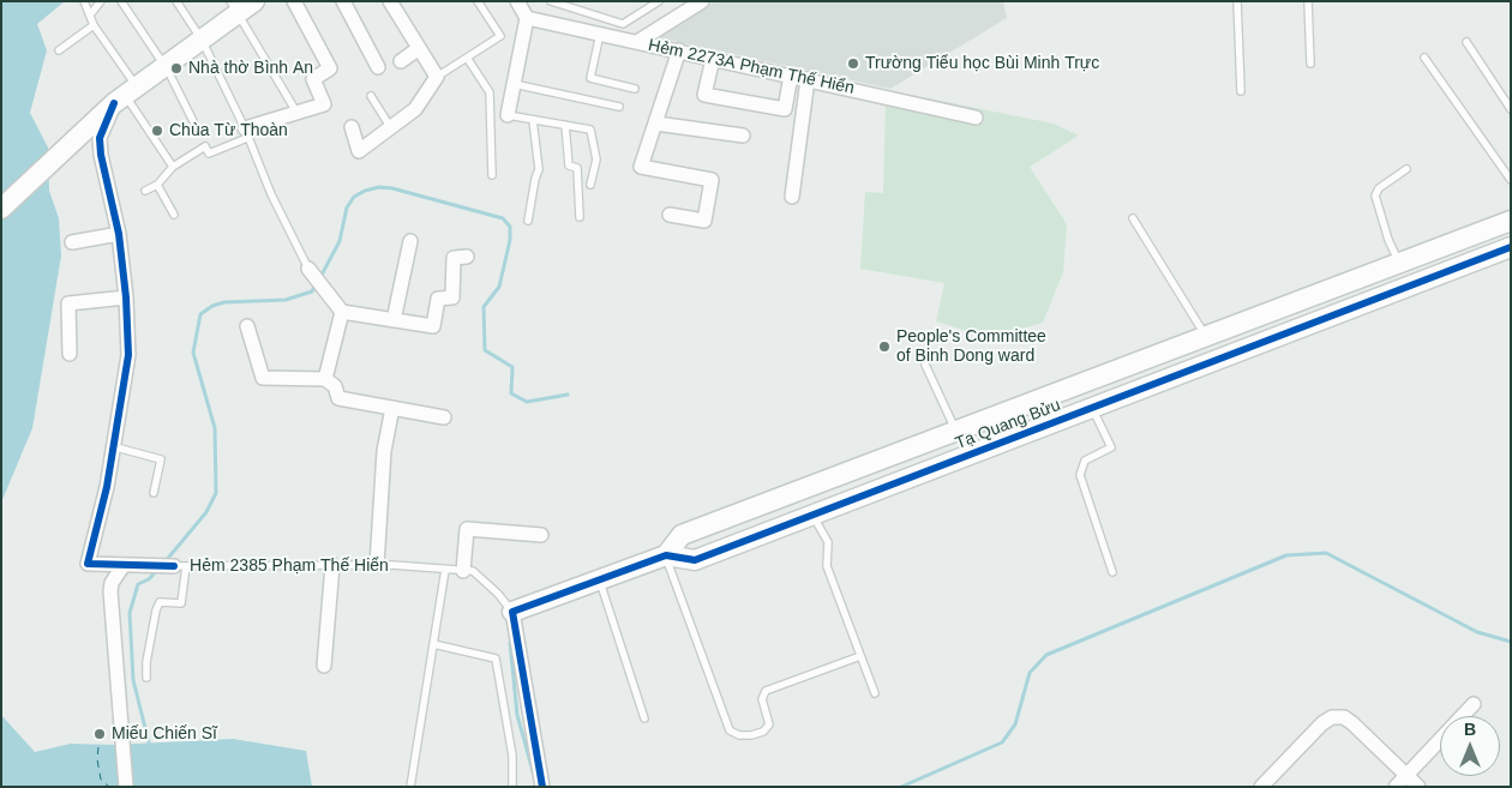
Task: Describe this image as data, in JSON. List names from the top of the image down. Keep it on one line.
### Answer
{"streets":{"street":["Hẻm 2273A Phạm Thế Hiển","Tạ Quang Bửu","Hẻm 2385 Phạm Thế Hiển"]},"crossings":[["Tạ Quang Bửu","Hẻm 2385 Phạm Thế Hiển"]],"places":["Trường Tiểu học Bùi Minh Trực","Nhà thờ Bình An","Chùa Từ Thoàn","People's Committee of Binh Dong ward","Miếu Chiến Sĩ"],"north":"top"}
